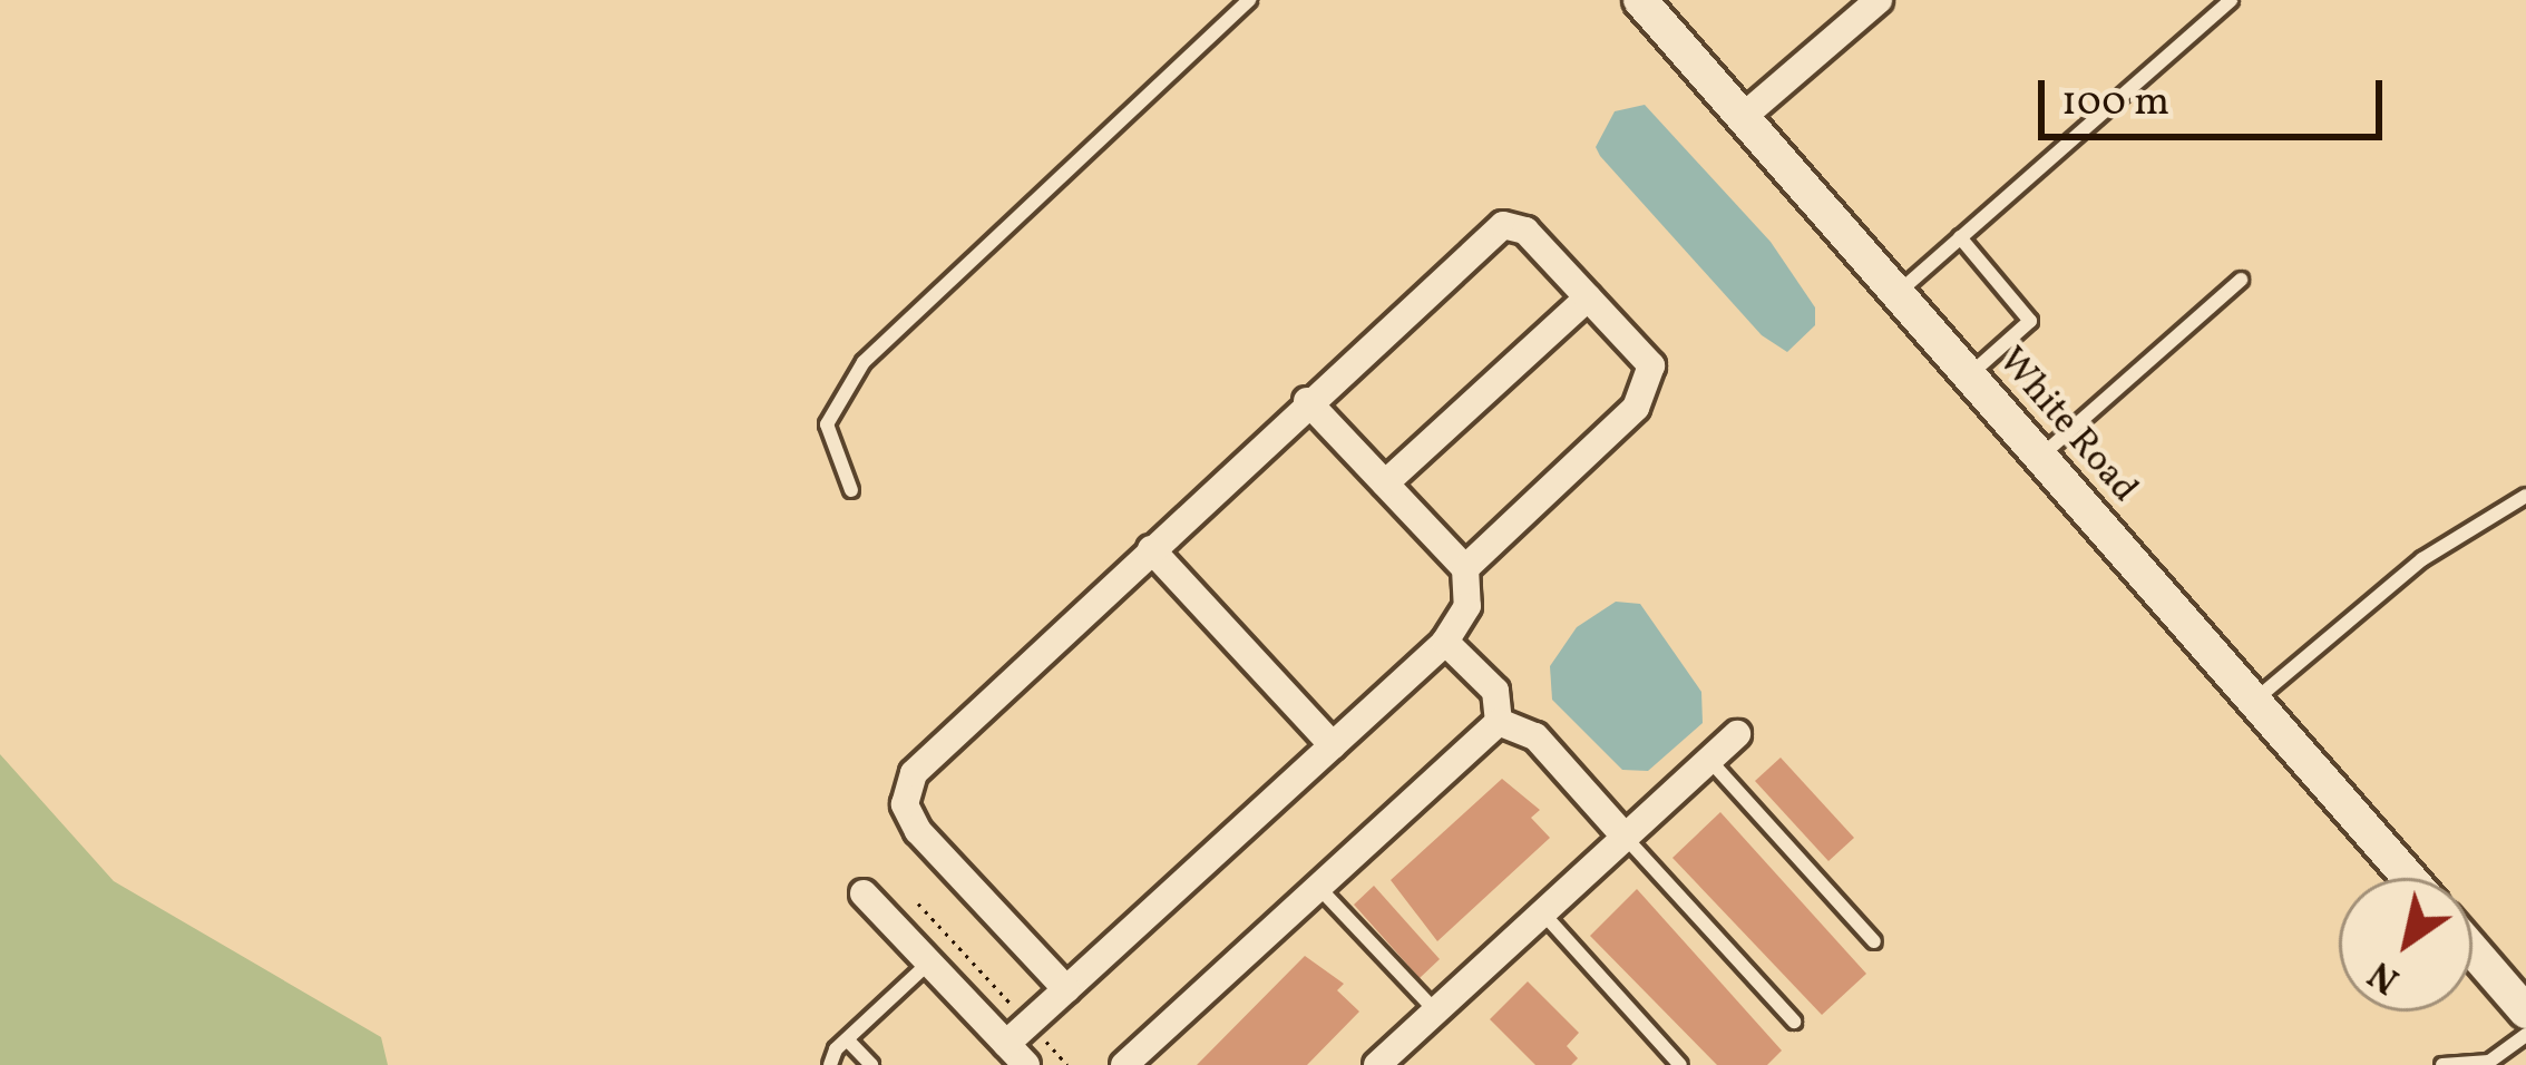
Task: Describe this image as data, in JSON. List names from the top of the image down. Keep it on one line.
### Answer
{"streets":{"street":["White Road"]},"scale_bar":"100 m","north":"bottom left"}
